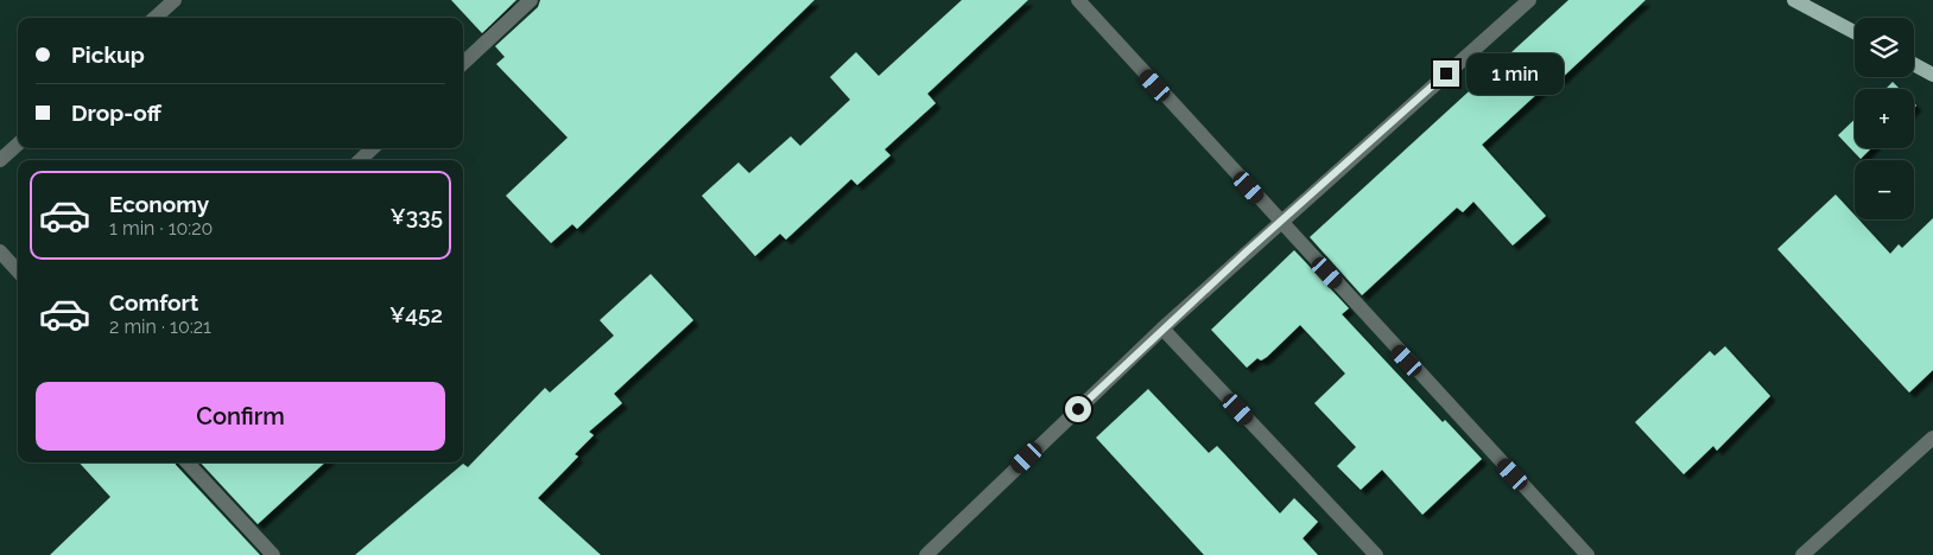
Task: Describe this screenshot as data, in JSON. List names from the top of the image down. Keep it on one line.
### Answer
{"page":{"map_buttons":["+","−"],"banner":["Pickup","Drop-off"],"bubble":"1 min","list":[{"name":"Economy","note":"1 min · 10:20","value":"¥335"},{"name":"Comfort","note":"2 min · 10:21","value":"¥452"}],"buttons":"Confirm"}}
